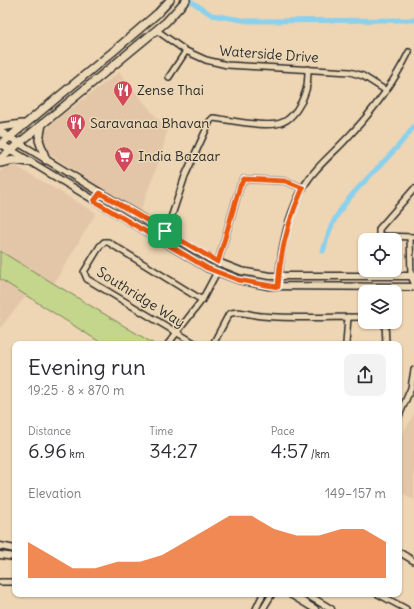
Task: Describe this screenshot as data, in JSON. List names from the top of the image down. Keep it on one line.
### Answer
{"streets":{"street":["Waterside Drive","Southridge Way"]},"places":{"restaurant":["Zense Thai","Saravanaa Bhavan"],"supermarket":["India Bazaar"]},"page":{"heading":["Evening run","19:25 · 8 × 870 m"],"stats":[["Distance","6.96 km"],["Time","34:27"],["Pace","4:57 /km"]],"chart":["Elevation","149–157 m"]}}
